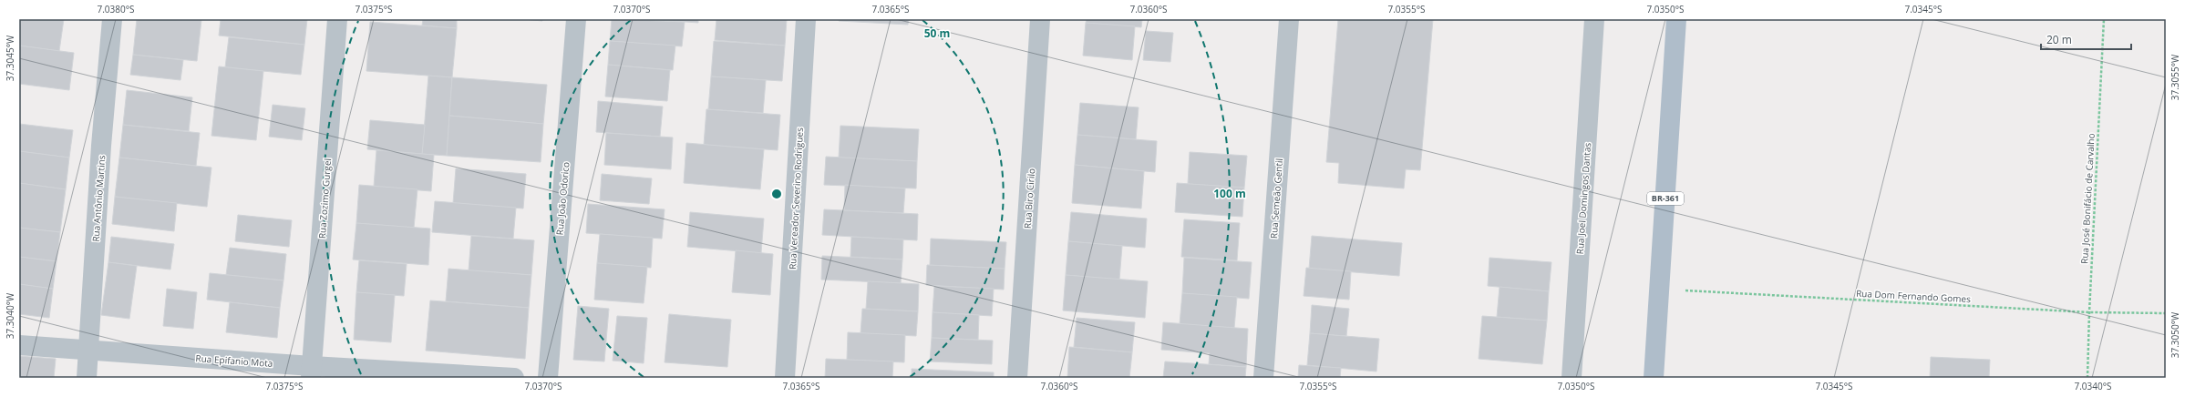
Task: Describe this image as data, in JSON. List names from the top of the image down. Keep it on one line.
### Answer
{"streets":{"main road":["BR-361"],"street":["Rua Antônio Martins","Rua Zozimo Gurgel","Rua João Odorico","Rua Vereador Severino Rodrigues","Rua Biro Cirilo","Rua Semeão Gentil","Rua Joel Domingos Dantas","Rua Epifanio Mota"],"path":["Rua José Bonifácio de Carvalho","Rua Dom Fernando Gomes"]},"crossings":[["Rua Antônio Martins","Rua Epifanio Mota"],["Rua Zozimo Gurgel","Rua Epifanio Mota"],["BR-361","Rua Dom Fernando Gomes"],["Rua José Bonifácio de Carvalho","Rua Dom Fernando Gomes"]],"scale_bar":"20 m","coordinates":["7.0380°S","7.0375°S","7.0370°S","7.0365°S","7.0360°S","7.0355°S","7.0350°S","7.0345°S","37.3045°W","37.3055°W","37.3040°W","37.3050°W","7.0340°S"],"rings":["50 m","100 m"]}
